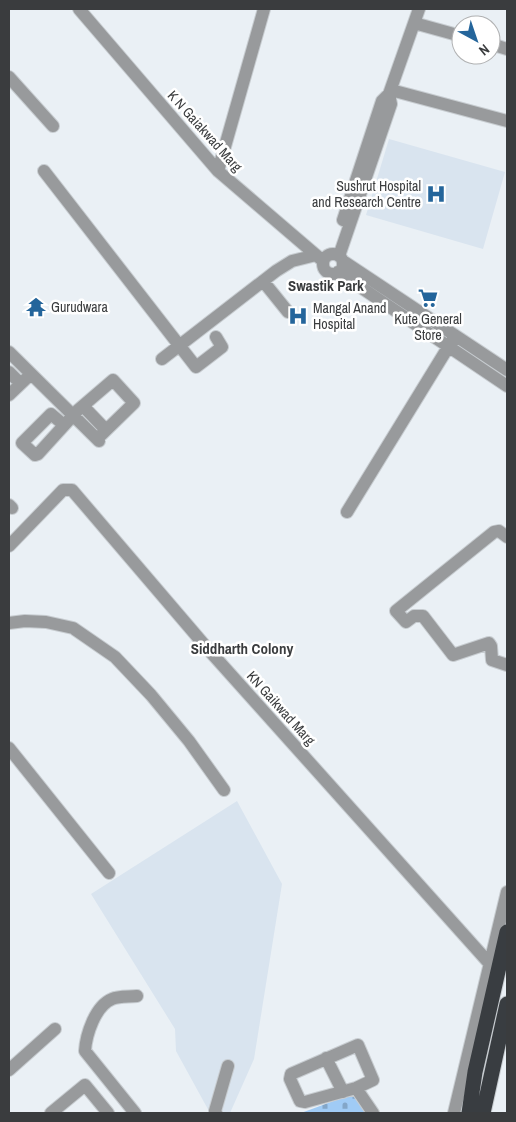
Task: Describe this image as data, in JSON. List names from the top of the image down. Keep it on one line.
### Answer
{"streets":{"street":["K N Gaiakwad Marg","KN Gaikwad Marg"]},"districts":["Swastik Park","Siddharth Colony"],"places":{"hospital":["Sushrut Hospital and Research Centre","Mangal Anand Hospital"],"supermarket":["Kute General Store"],"temple":["Gurudwara"]},"north":"bottom right"}
